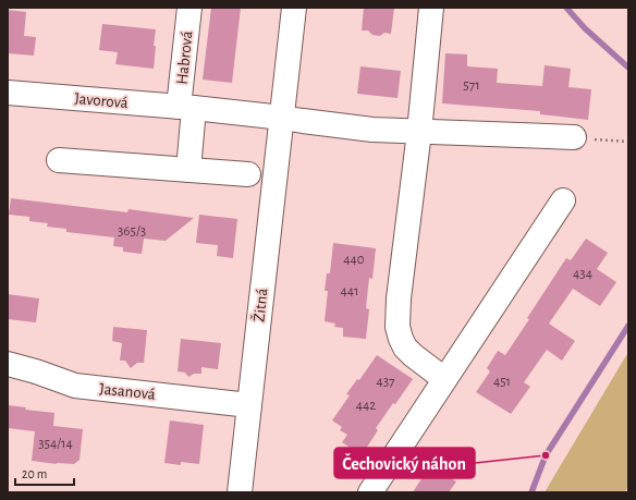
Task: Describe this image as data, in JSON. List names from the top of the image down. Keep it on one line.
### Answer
{"streets":{"street":["Habrová","Javorová","Žitná","Jasanová"]},"crossings":[["Habrová","Javorová"],["Javorová","Žitná"],["Žitná","Jasanová"]],"places":["Čechovický náhon"],"house_numbers":["571","365/3","440","434","441","437","451","442","354/14"],"scale_bar":"20 m"}
